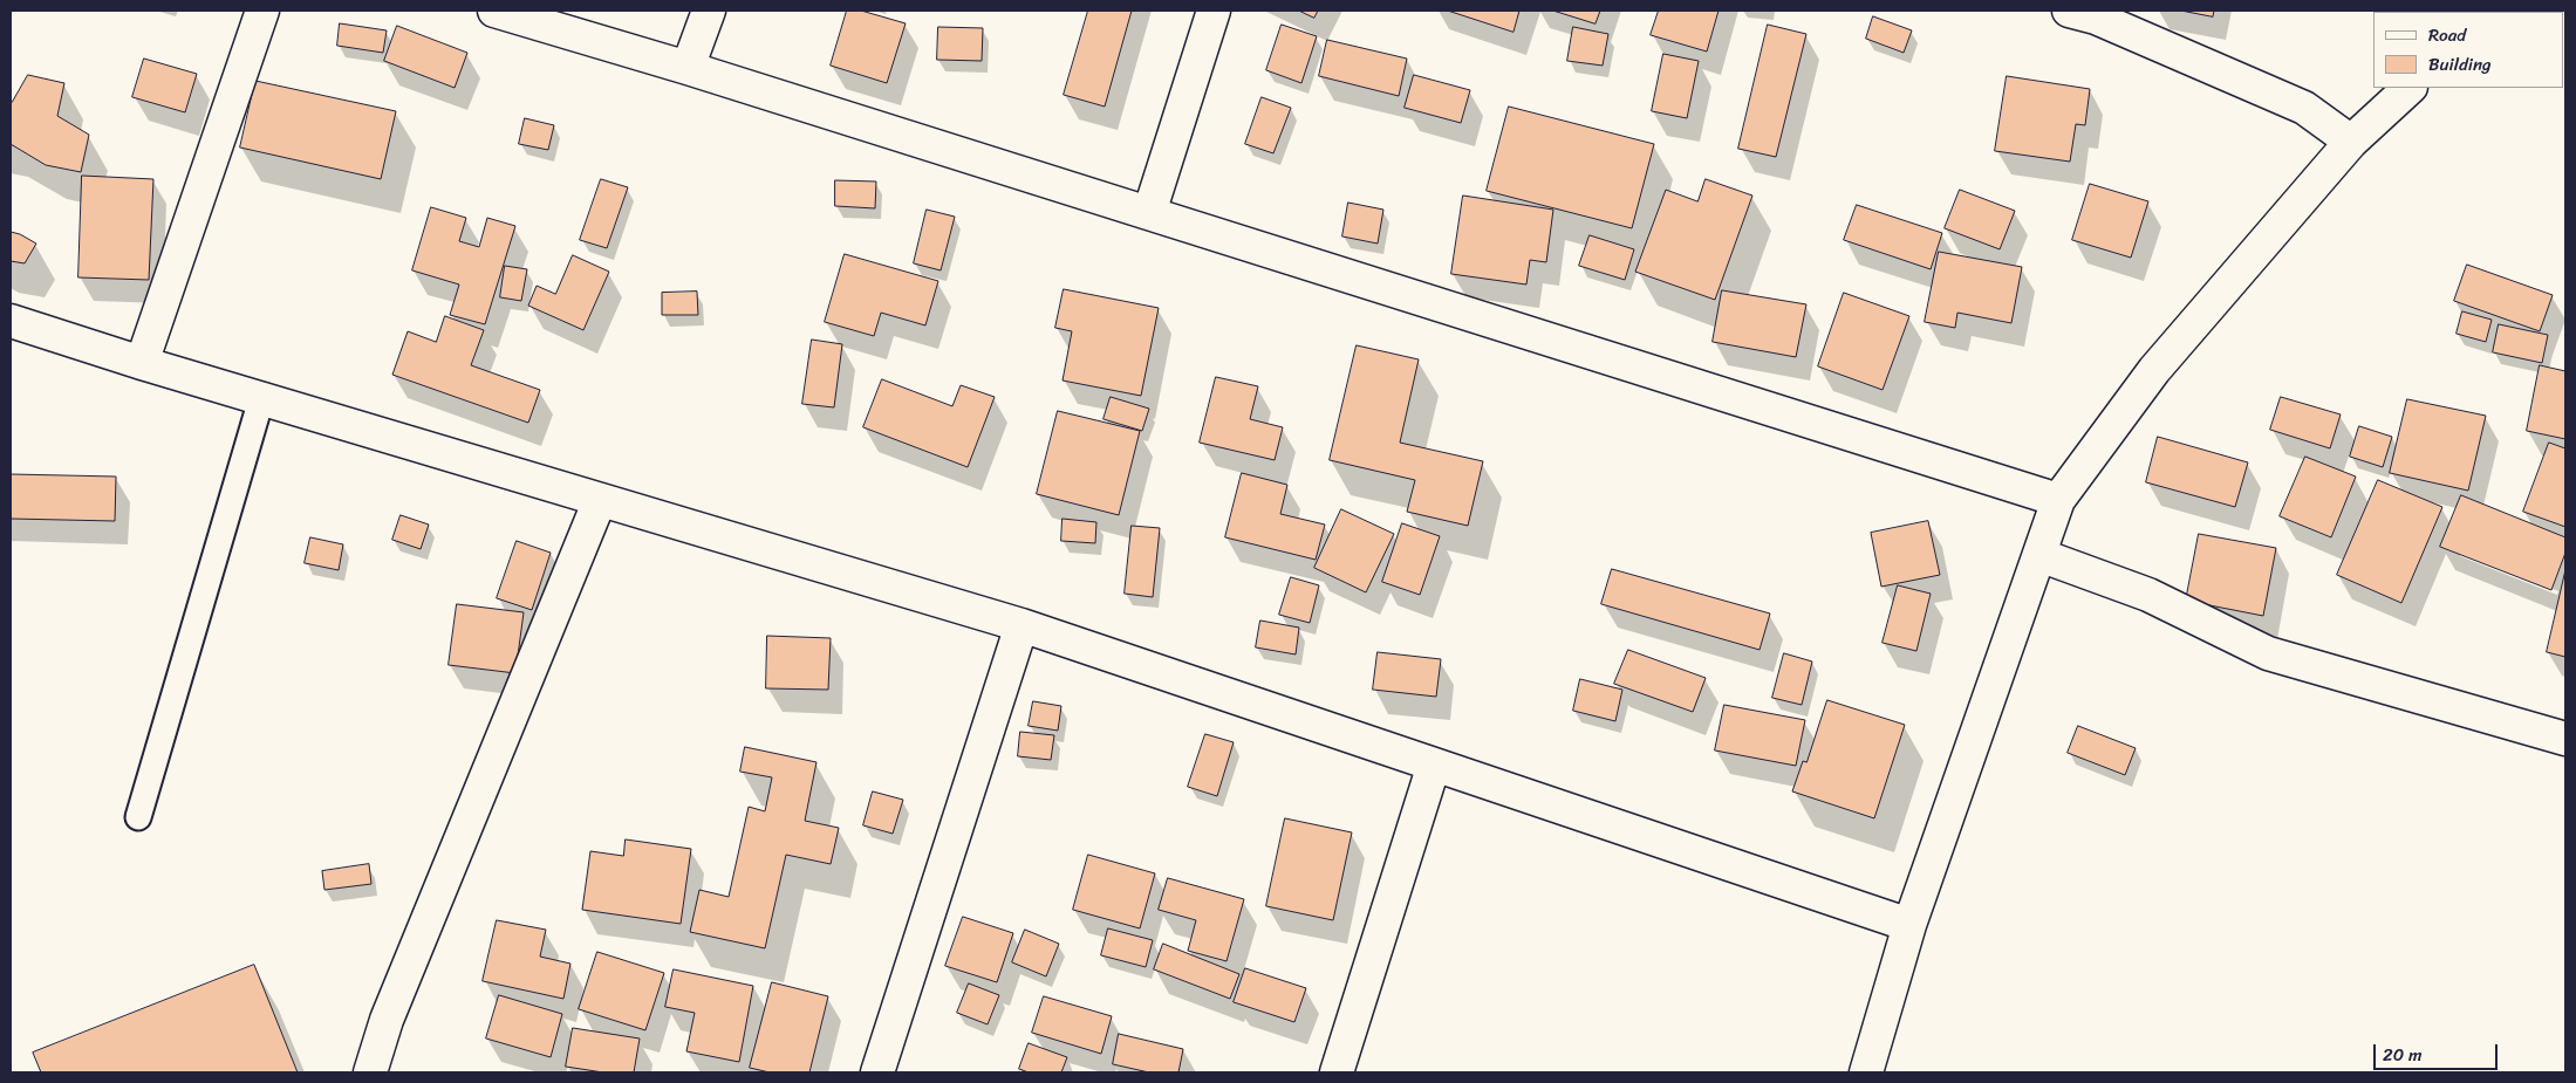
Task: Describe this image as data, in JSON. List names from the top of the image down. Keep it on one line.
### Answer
{"legend":["Road","Building"],"scale_bar":"20 m"}
